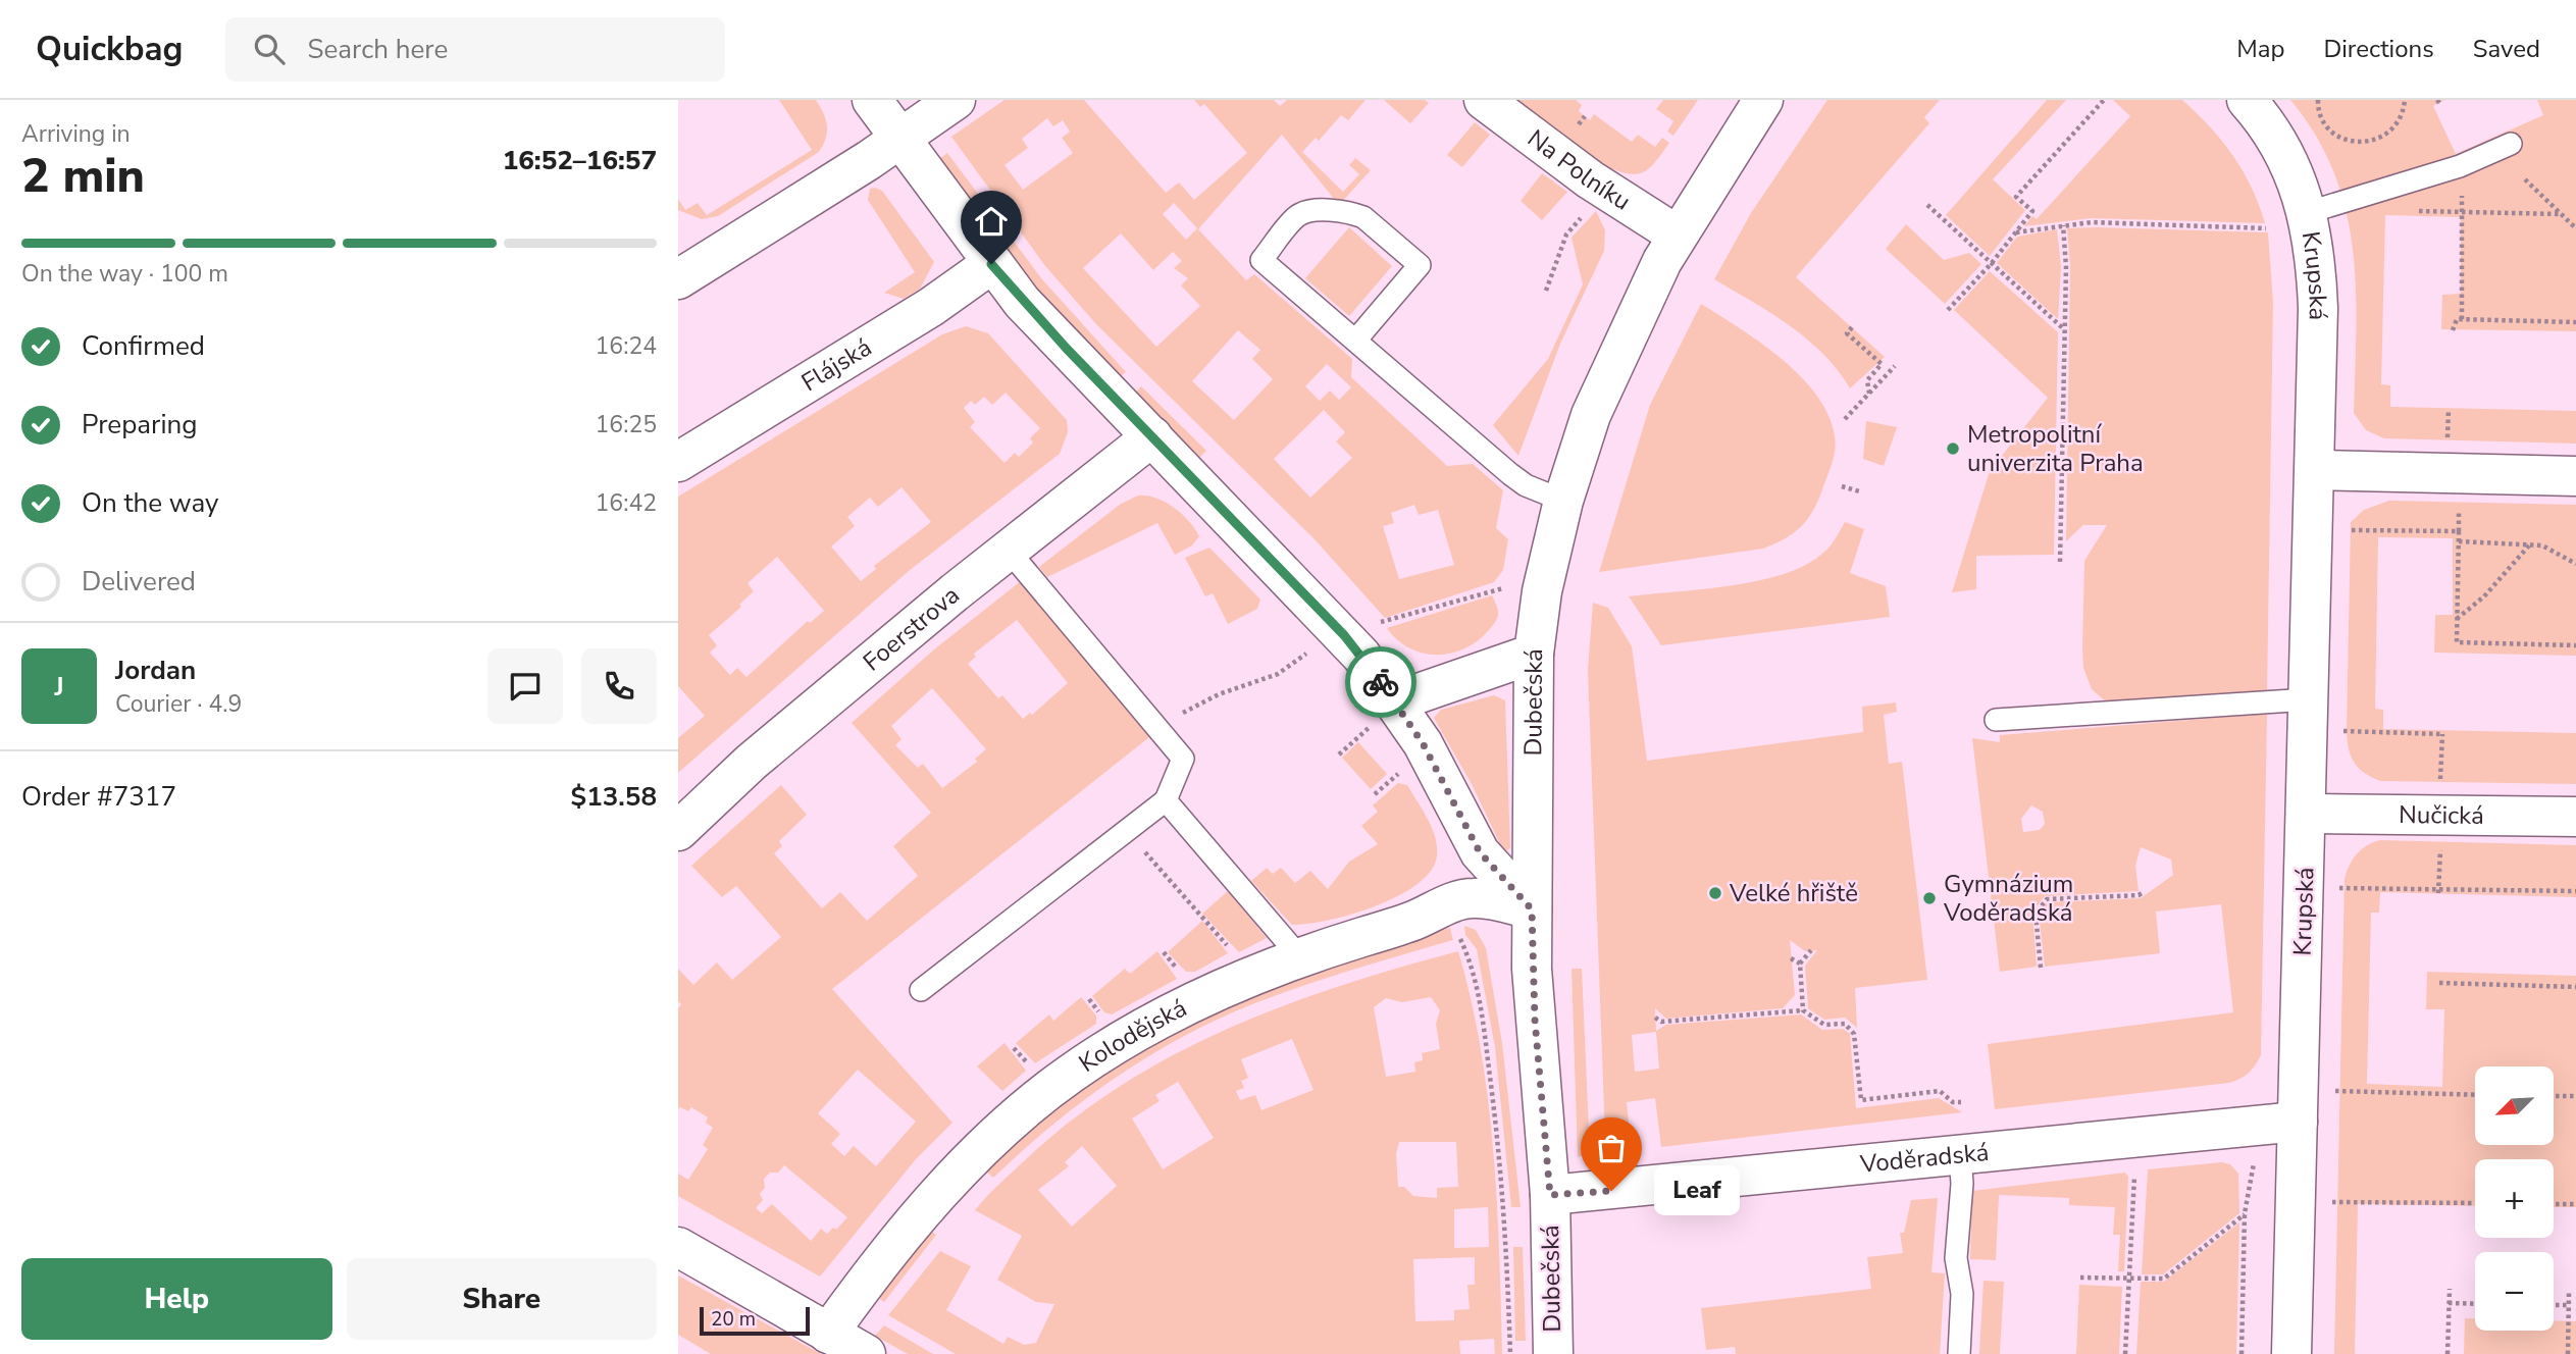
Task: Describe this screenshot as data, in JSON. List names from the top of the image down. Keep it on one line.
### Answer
{"streets":{"street":["Na Polníku","Krupská","Flájská","Foerstrova","Dubečská","Nučická","Kolodějská","Voděradská"]},"crossings":[["Na Polníku","Dubečská"],["Krupská","Nučická"],["Krupská","Voděradská"],["Dubečská","Kolodějská"],["Dubečská","Voděradská"]],"places":["Metropolitní univerzita Praha","Velké hřiště","Gymnázium Voděradská","Leaf"],"scale_bar":"20 m","north":"bottom left","page":{"header":"Quickbag","search":"Search here","nav":["Map","Directions","Saved"],"heading":["2 min","Arriving in","16:52–16:57"],"panel":["Jordan","Courier · 4.9","Order #7317","$13.58"],"bar":"On the way · 100 m","list":[["Confirmed","16:24"],["Preparing","16:25"],["On the way","16:42"],"Delivered"],"round":"J","map_buttons":["+","−"],"bubble":"Leaf","buttons":["Help","Share"],"scale":"20 m"}}
